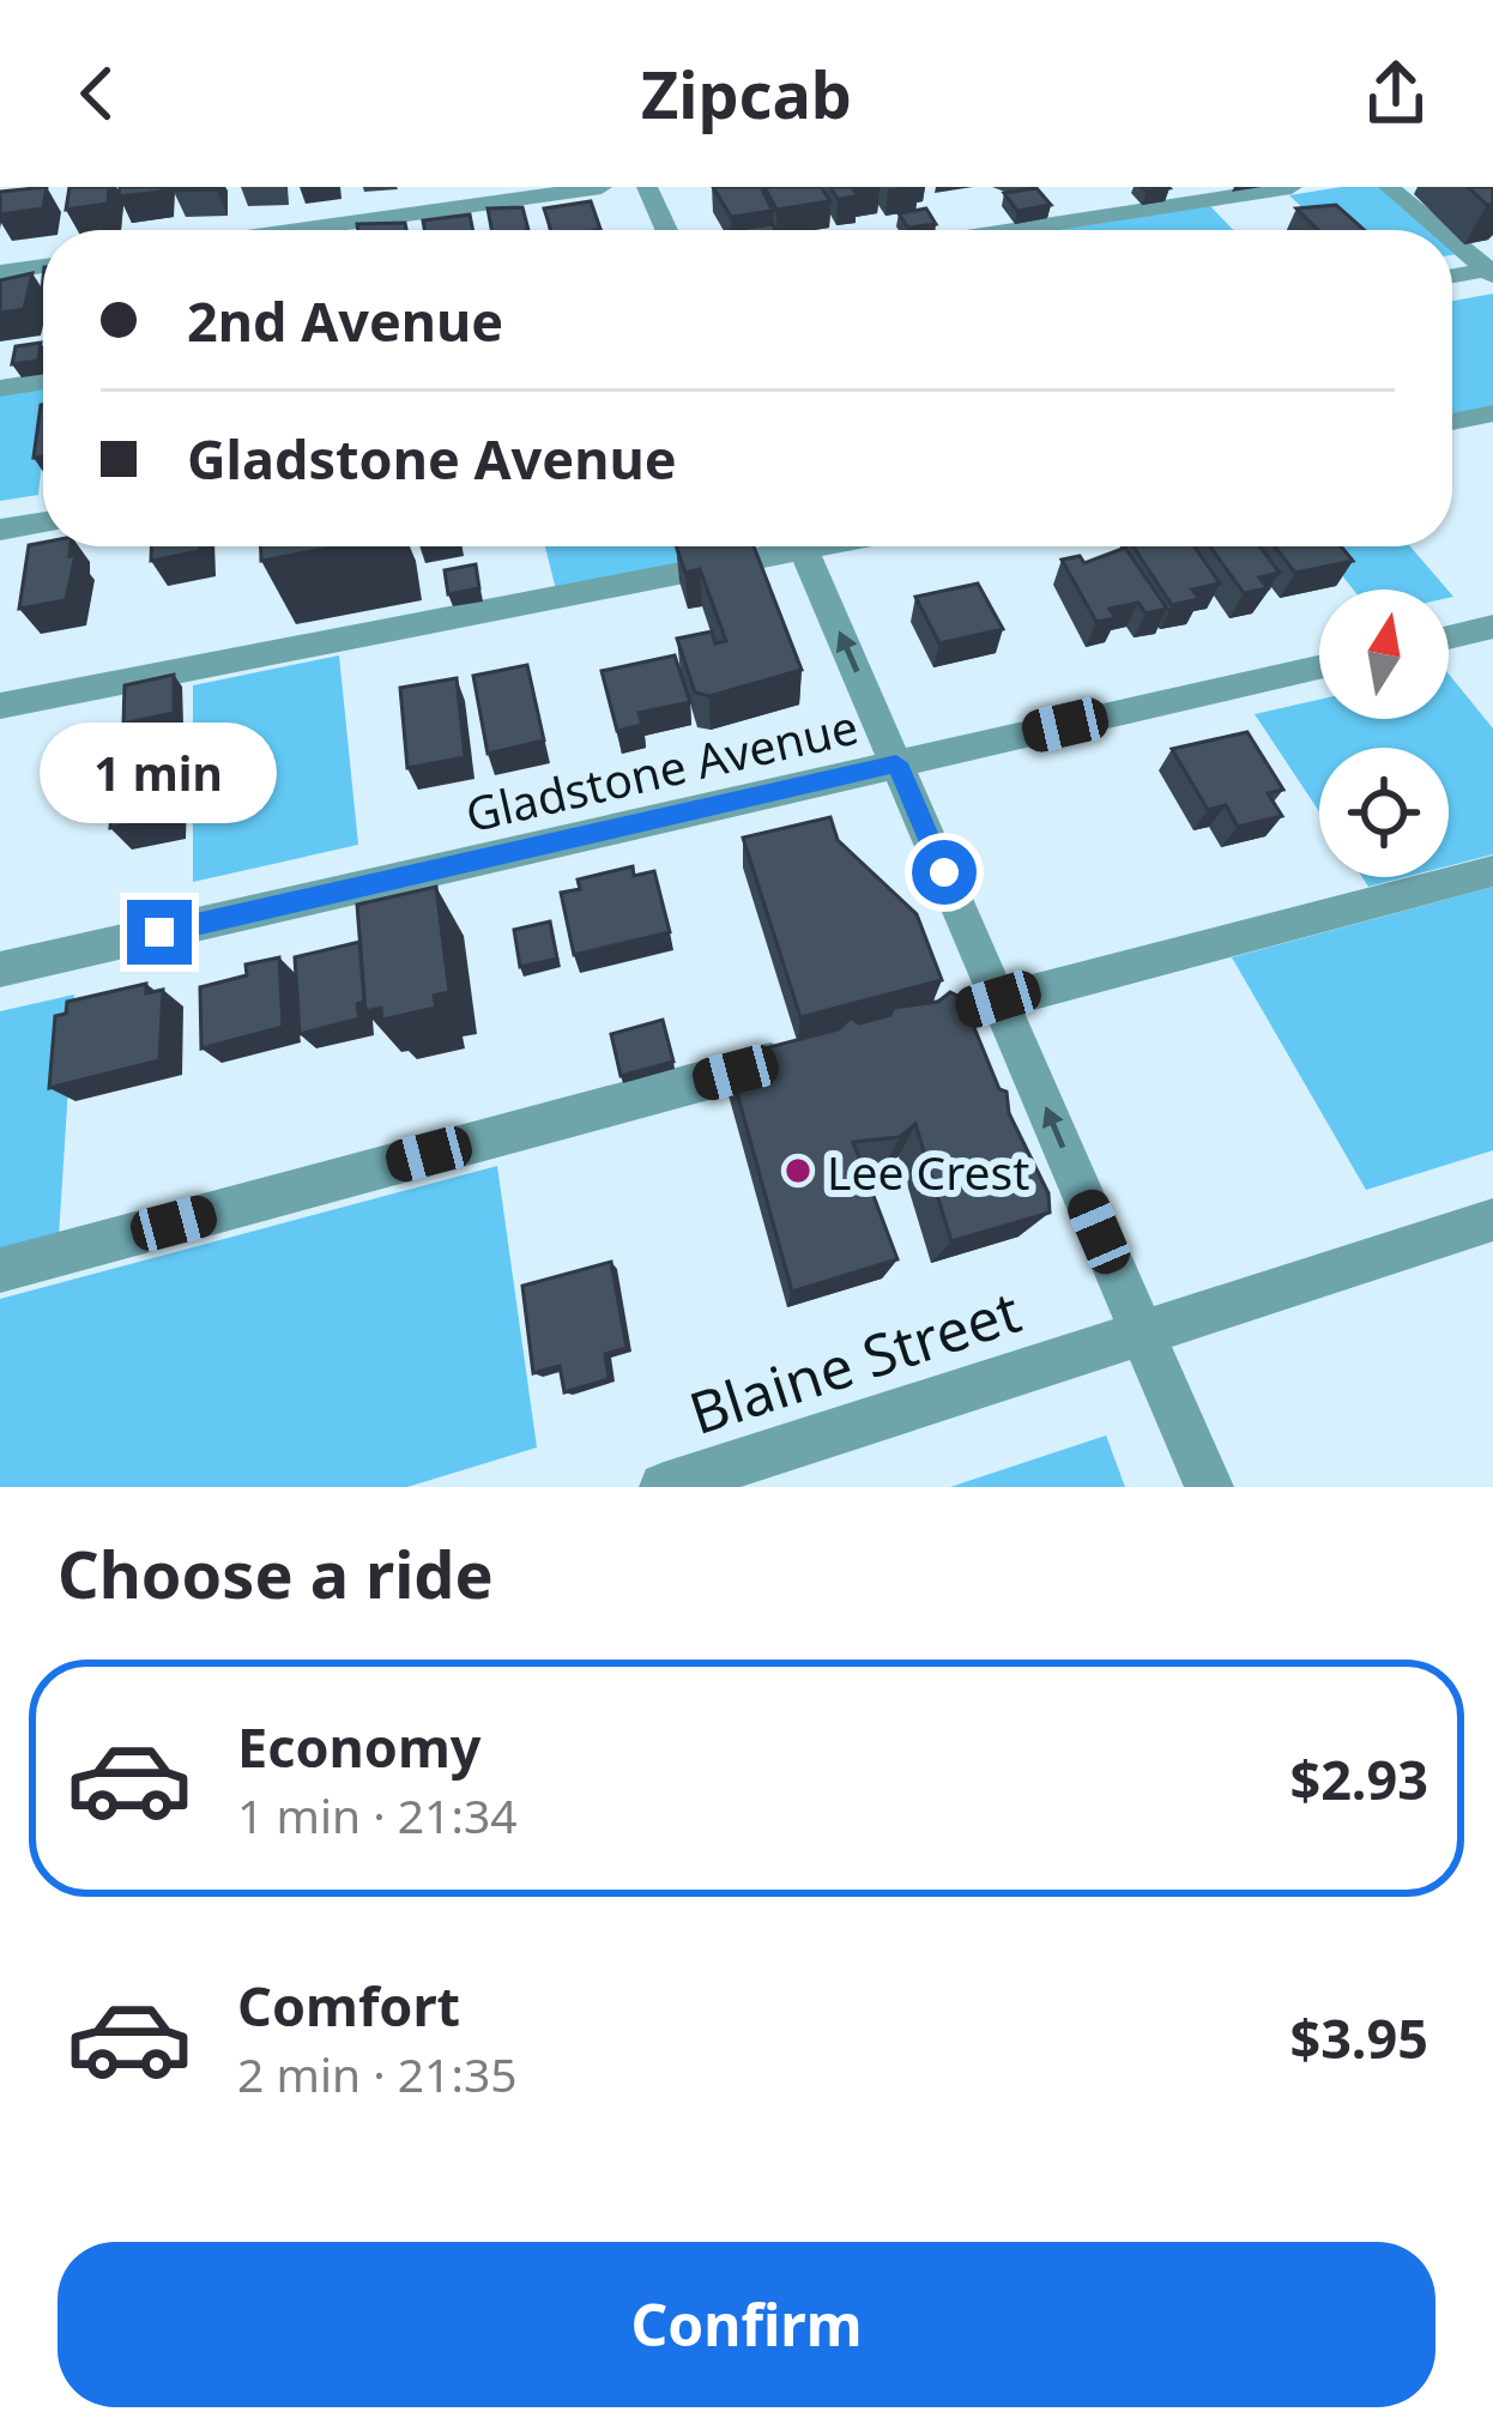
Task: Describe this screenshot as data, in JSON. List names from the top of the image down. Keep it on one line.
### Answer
{"streets":{"street":["Gladstone Avenue","Blaine Street"]},"places":["Lee Crest"],"north":"top","page":{"header":"Zipcab","banner":["2nd Avenue","Gladstone Avenue"],"bubble":"1 min","heading":"Choose a ride","list":[{"name":"Economy","note":"1 min · 21:34","value":"$2.93"},{"name":"Comfort","note":"2 min · 21:35","value":"$3.95"}],"buttons":"Confirm"}}
